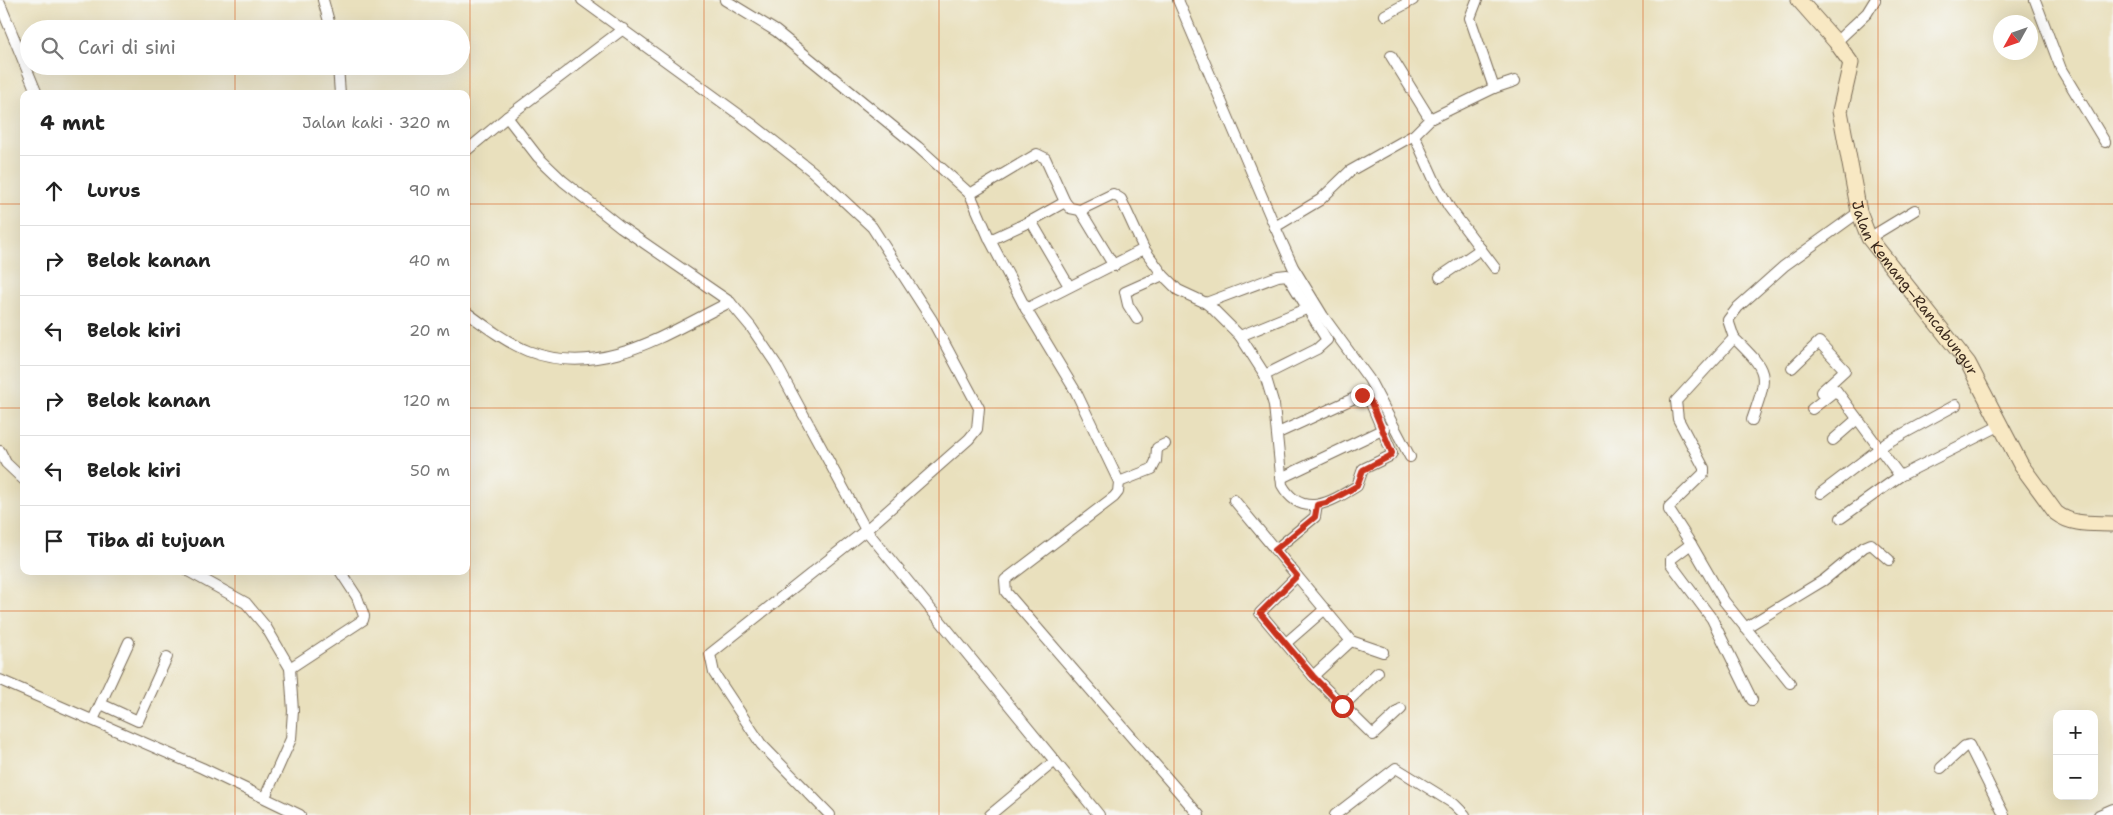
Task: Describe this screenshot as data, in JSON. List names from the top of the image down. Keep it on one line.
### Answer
{"streets":{"street":["Jalan Kemang–Rancabungur"]},"north":"bottom left","page":{"search":"Cari di sini","heading":["4 mnt","Jalan kaki · 320 m"],"list":[["Lurus","90 m"],["Belok kanan","40 m"],["Belok kiri","20 m"],["Belok kanan","120 m"],["Belok kiri","50 m"],"Tiba di tujuan"],"map_buttons":["+","−"]}}
